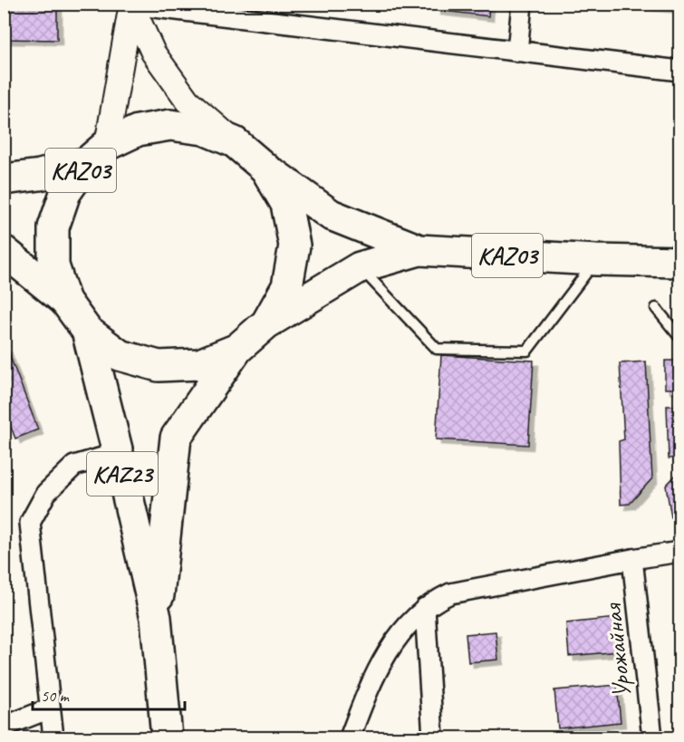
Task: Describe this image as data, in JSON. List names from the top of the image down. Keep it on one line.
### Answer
{"streets":{"main road":["KАZ03","KAZ23"],"street":["Урожайная"]},"crossings":[["KАZ03","KAZ23"]],"scale_bar":"50 m"}
